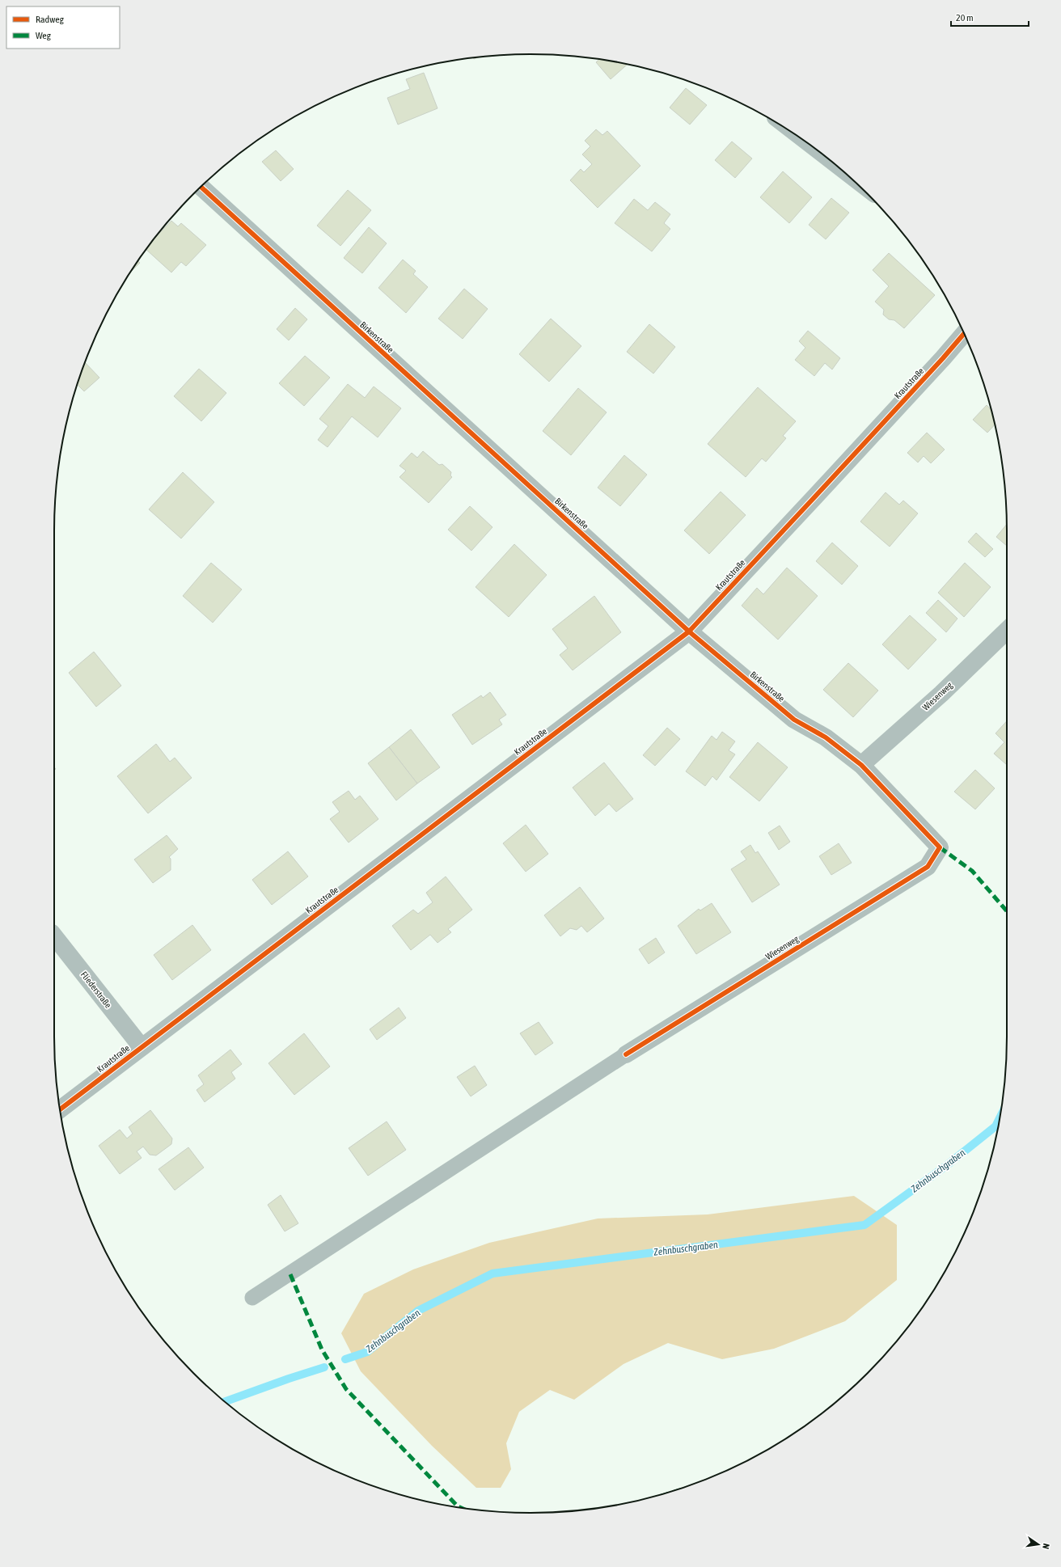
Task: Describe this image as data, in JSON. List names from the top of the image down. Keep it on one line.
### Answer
{"streets":{"street":["Birkenstraße","Krautstraße","Wiesenweg","Fliederstraße"]},"crossings":[["Birkenstraße","Krautstraße"],["Birkenstraße","Wiesenweg"],["Krautstraße","Fliederstraße"]],"water":["Zehnbuschgraben"],"legend":["Radweg","Weg"],"scale_bar":"20 m","north":"right"}
